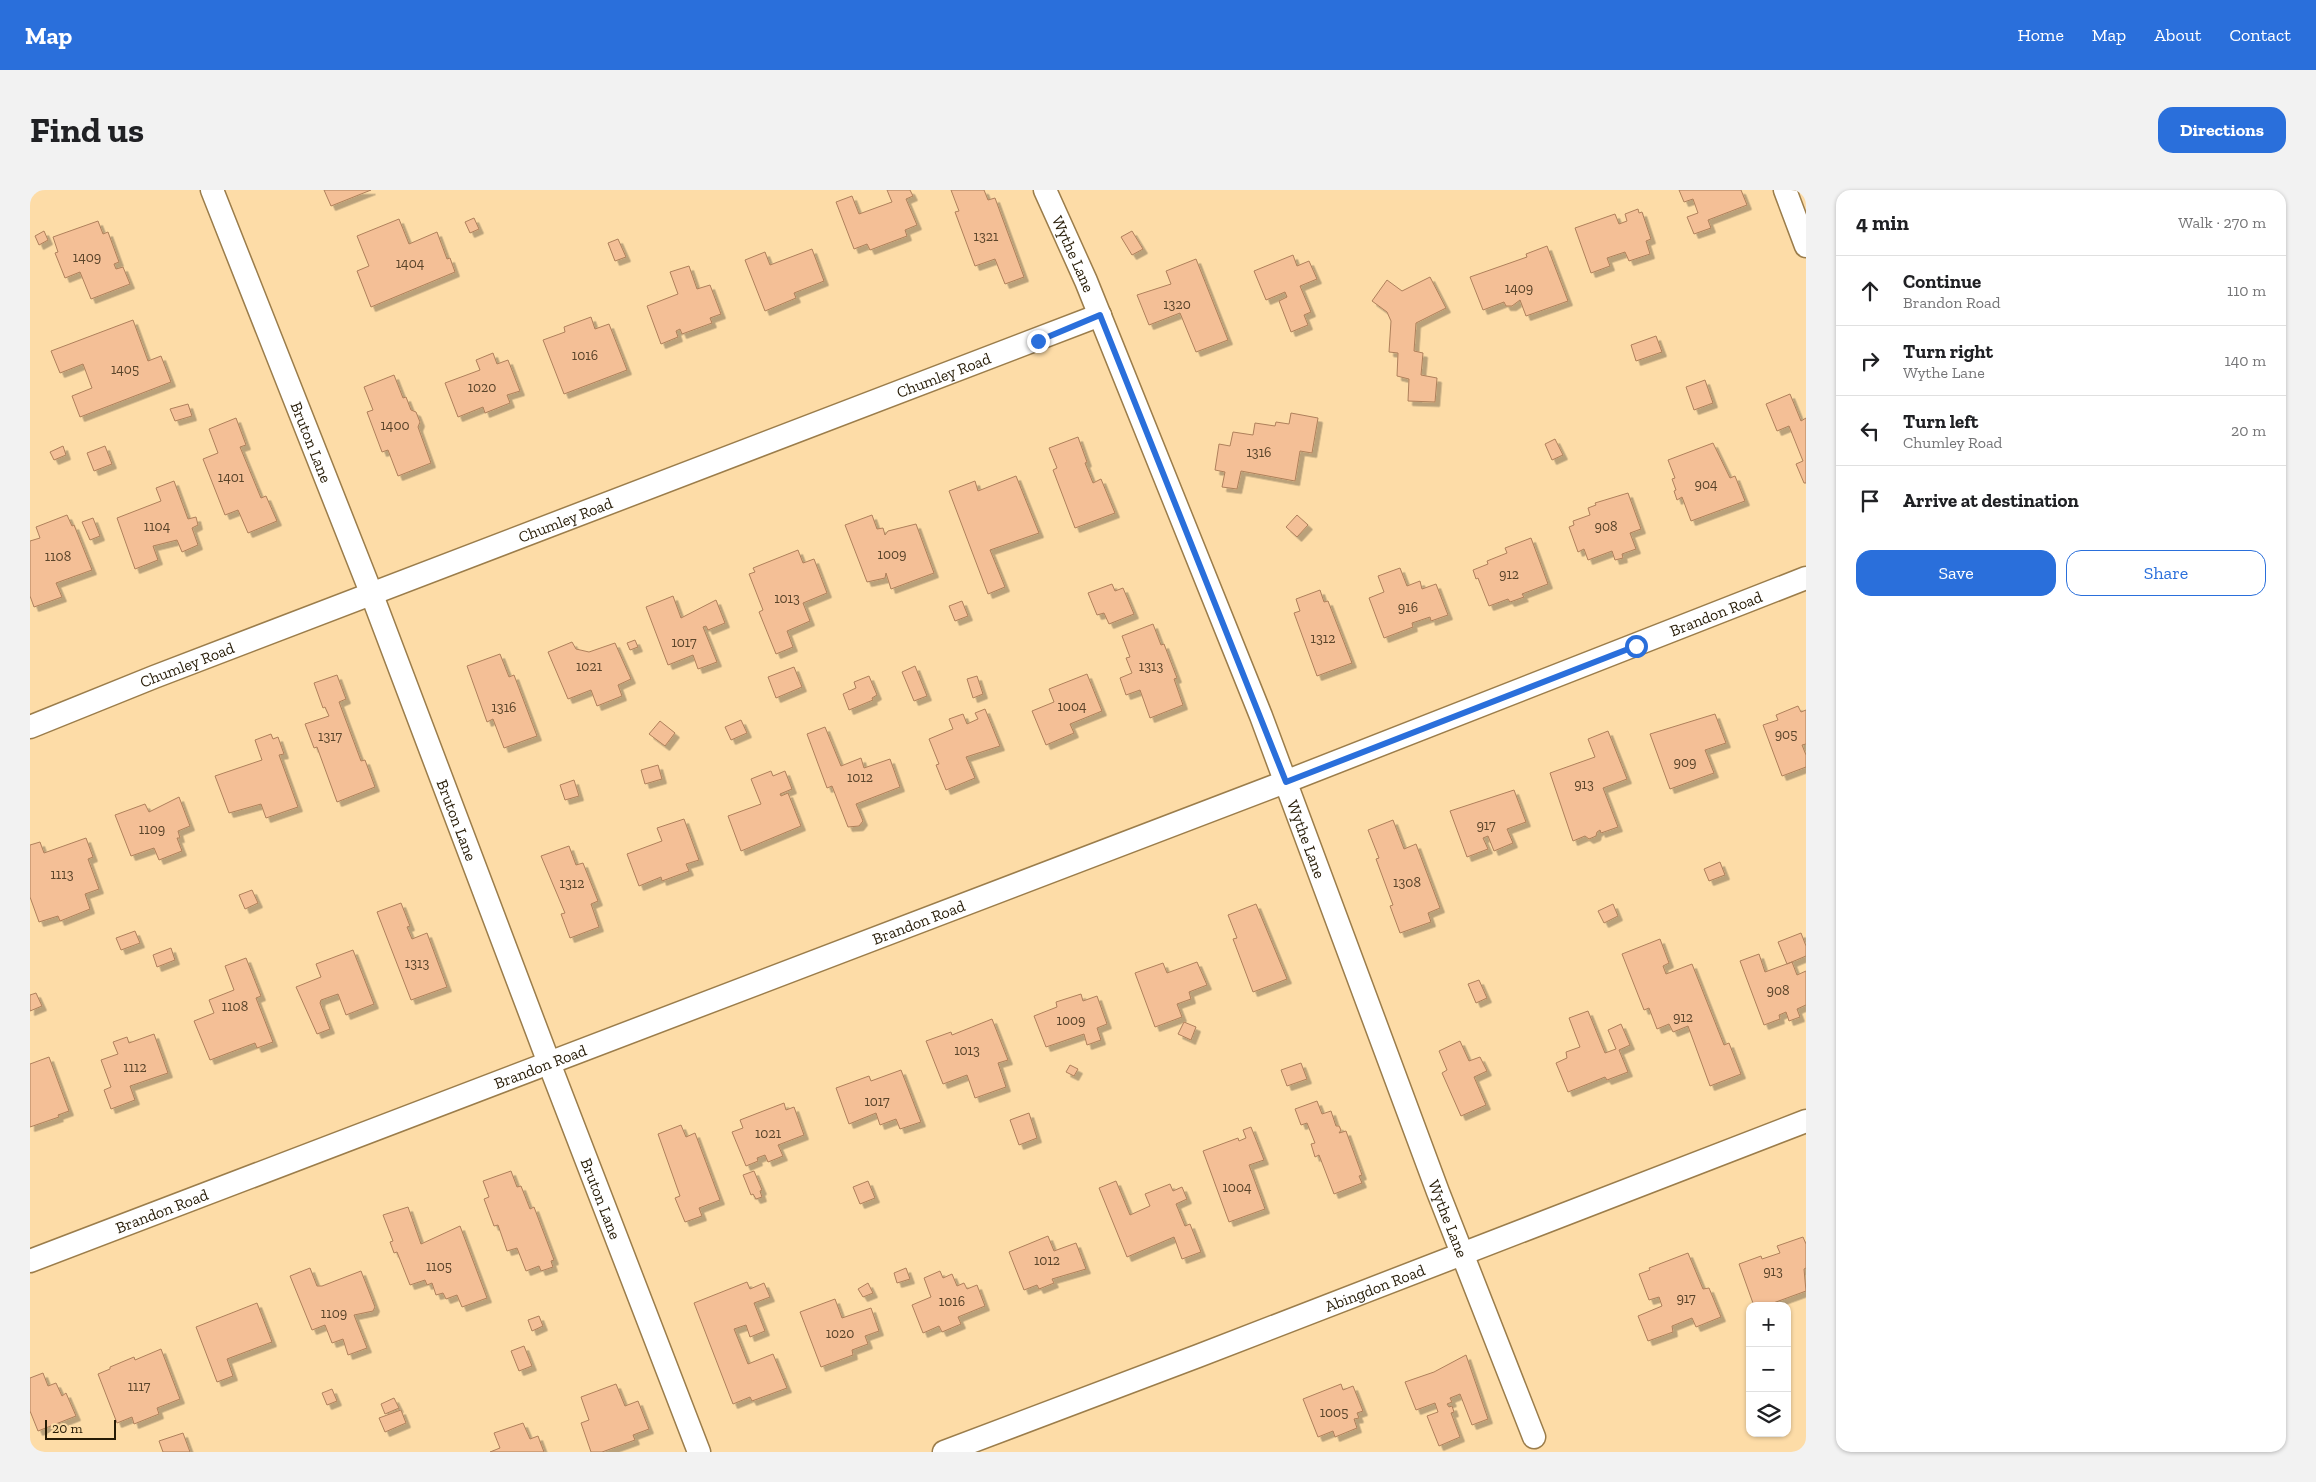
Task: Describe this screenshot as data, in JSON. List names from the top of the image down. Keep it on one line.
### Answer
{"streets":{"street":["Wythe Lane","Chumley Road","Bruton Lane","Brandon Road","Abingdon Road"]},"crossings":[["Wythe Lane","Chumley Road"],["Wythe Lane","Brandon Road"],["Wythe Lane","Abingdon Road"],["Chumley Road","Bruton Lane"],["Bruton Lane","Brandon Road"]],"house_numbers":["1321","1409","1404","1409","1320","1016","1405","1020","1400","1316","1401","904","1104","908","1009","1108","912","1013","916","1312","1017","1021","1313","1004","1316","905","1317","909","1012","913","917","1109","1113","1308","1312","1313","908","1108","912","1009","1013","1112","1017","1021","1004","1012","1105","913","917","1016","1109","1020","1117","1005"],"scale_bar":"20 m","page":{"header":"Map","nav":["Home","Map","About","Contact"],"buttons":["Directions",["Save","Share"]],"title":"Find us","heading":["4 min","Walk · 270 m"],"list":[["Continue","Brandon Road","110 m"],["Turn right","Wythe Lane","140 m"],["Turn left","Chumley Road","20 m"],"Arrive at destination"],"map_buttons":["+","−"],"scale":"20 m"}}
